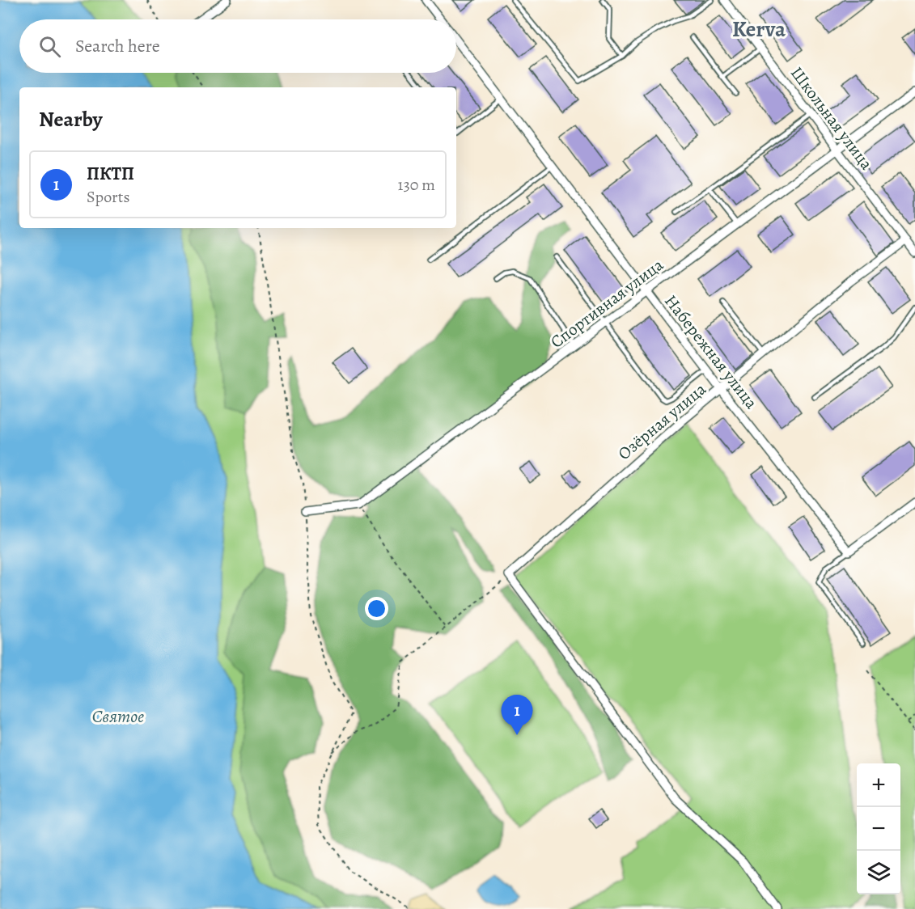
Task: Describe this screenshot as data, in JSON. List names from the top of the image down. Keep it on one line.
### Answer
{"streets":{"street":["Школьная улица","Спортивная улица","Набережная улица","Озёрная улица"]},"crossings":[["Школьная улица","Спортивная улица"],["Школьная улица","Озёрная улица"],["Спортивная улица","Набережная улица"],["Набережная улица","Озёрная улица"]],"districts":["Kerva"],"water":["Святое"],"page":{"search":"Search here","heading":"Nearby","list":[{"mark":"1","name":"ПКТП","note":"Sports","value":"130 m"}],"pins":"1","map_buttons":["+","−"]}}
